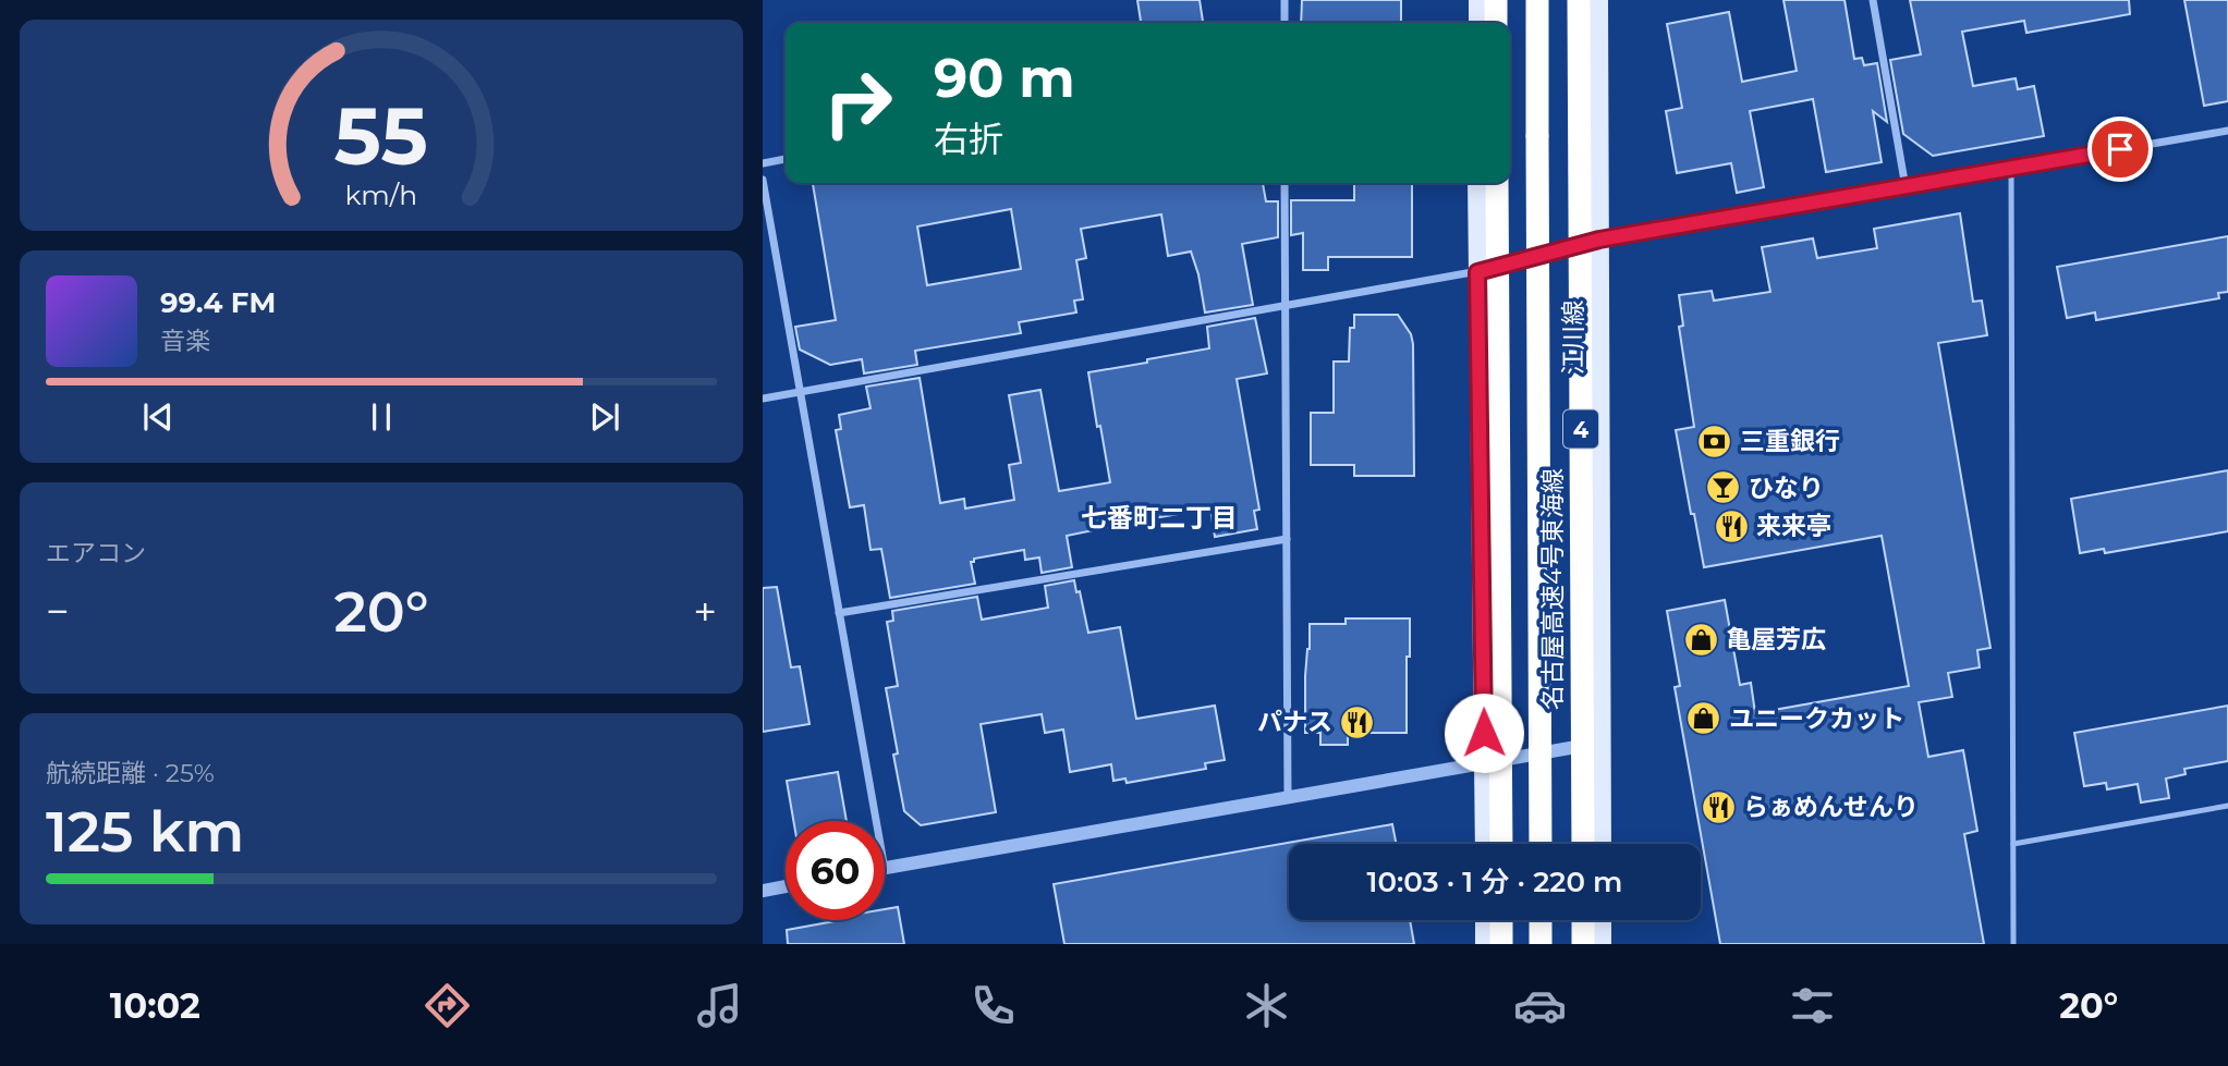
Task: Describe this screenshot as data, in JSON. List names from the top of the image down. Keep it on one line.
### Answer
{"streets":{"highway":["4","名古屋高速4号東海線"],"main road":["江川線"]},"districts":["七番町二丁目"],"places":{"bank":["三重銀行"],"bar":["ひなり"],"restaurant":["来来亭","パナス","らぁめんせんり"],"shop":["亀屋芳広","ユニークカット"]},"page":{"turn":["90 m","右折"],"song":["99.4 FM","音楽"],"tile":["エアコン",["航続距離 · 25%","125 km"]],"heat":["−","20°","+"],"limit":"60","trip":"10:03 · 1 分 · 220 m","tabs":["10:02","20°"],"gauge":["55","km/h"]}}
